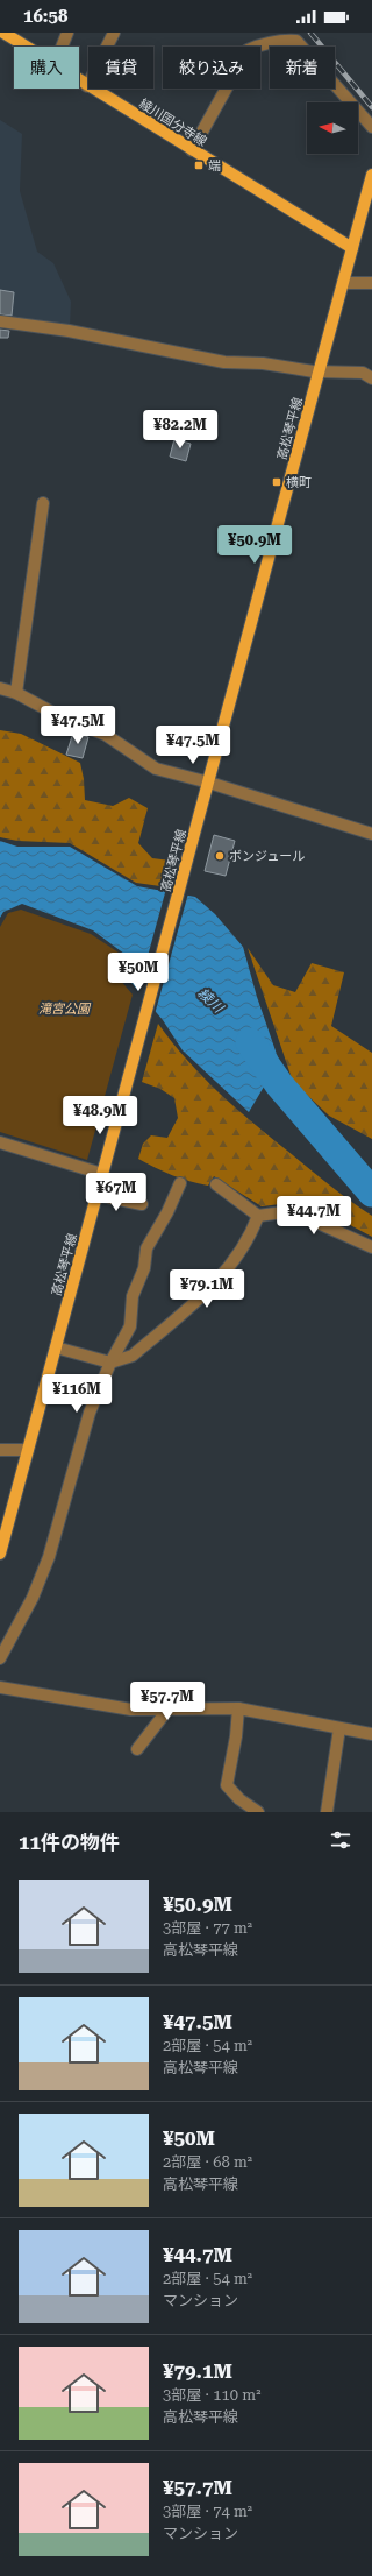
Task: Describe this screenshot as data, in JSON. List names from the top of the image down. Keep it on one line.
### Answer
{"streets":{"main road":["綾川国分寺線","高松琴平線"]},"crossings":[["綾川国分寺線","高松琴平線"]],"water":["綾川"],"parks":["滝宮公園"],"places":{"transit":["端","横町"],"other":["ボンジュール"]},"north":"left","page":{"status":"16:58","chip":["購入","賃貸","絞り込み","新着"],"price":["¥82.2M","¥50.9M","¥47.5M","¥47.5M","¥50M","¥48.9M","¥67M","¥44.7M","¥79.1M","¥116M","¥57.7M"],"heading":"11件の物件","list":[{"name":"¥50.9M","note":"3部屋 · 77 m² · 高松琴平線"},{"name":"¥47.5M","note":"2部屋 · 54 m² · 高松琴平線"},{"name":"¥50M","note":"2部屋 · 68 m² · 高松琴平線"},{"name":"¥44.7M","note":"2部屋 · 54 m² · マンション"},{"name":"¥79.1M","note":"3部屋 · 110 m² · 高松琴平線"},{"name":"¥57.7M","note":"3部屋 · 74 m² · マンション"}]}}
